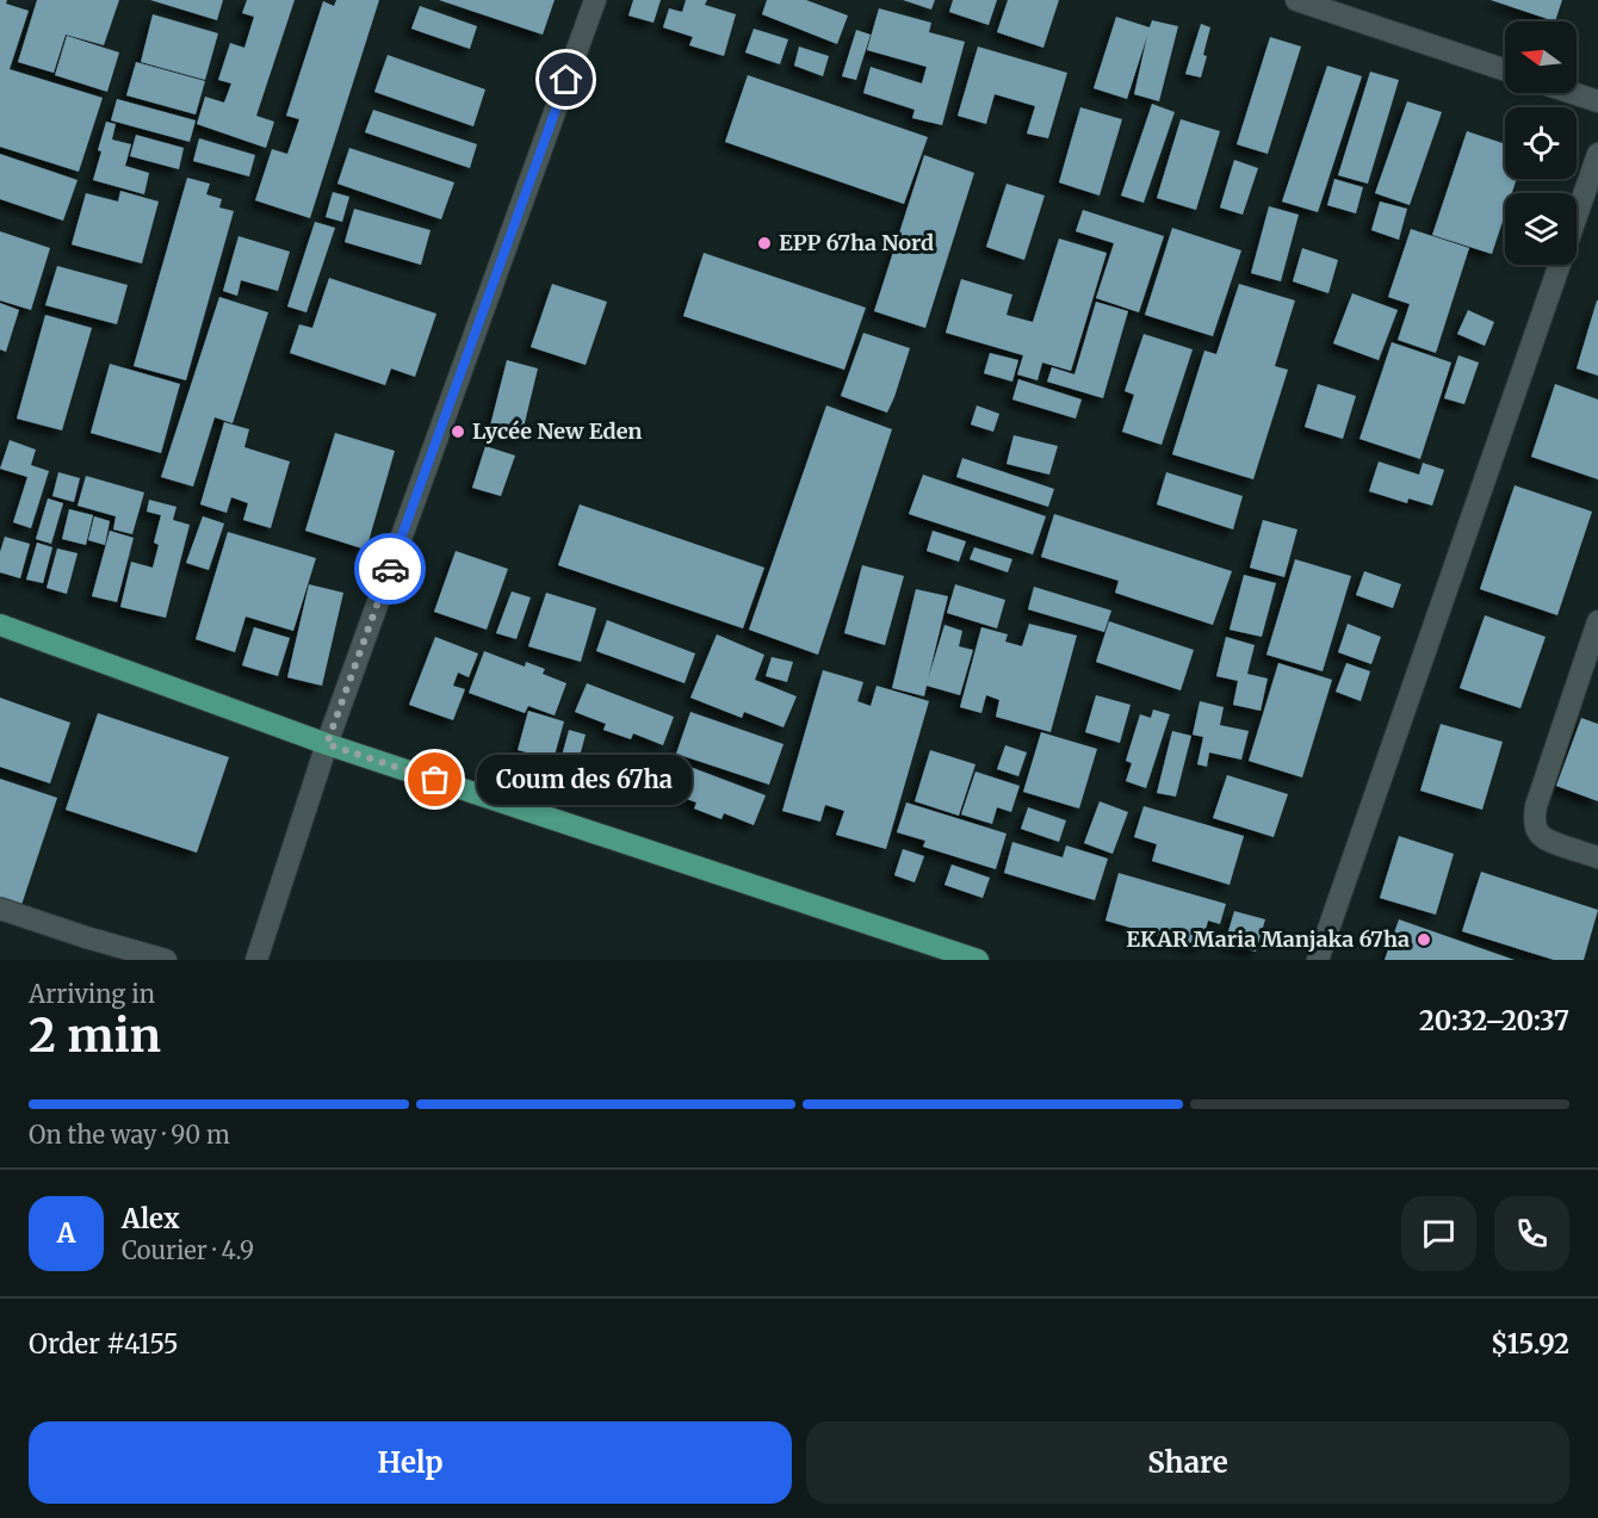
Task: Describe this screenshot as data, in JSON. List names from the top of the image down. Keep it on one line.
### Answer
{"places":["EPP 67ha Nord","Lycée New Eden","Coum des 67ha","EKAR Maria Manjaka 67ha"],"north":"left","page":{"bubble":"Coum des 67ha","heading":["2 min","Arriving in","20:32–20:37"],"panel":["Alex","Courier · 4.9","Order #4155","$15.92"],"bar":"On the way · 90 m","round":"A","buttons":["Help","Share"]}}
